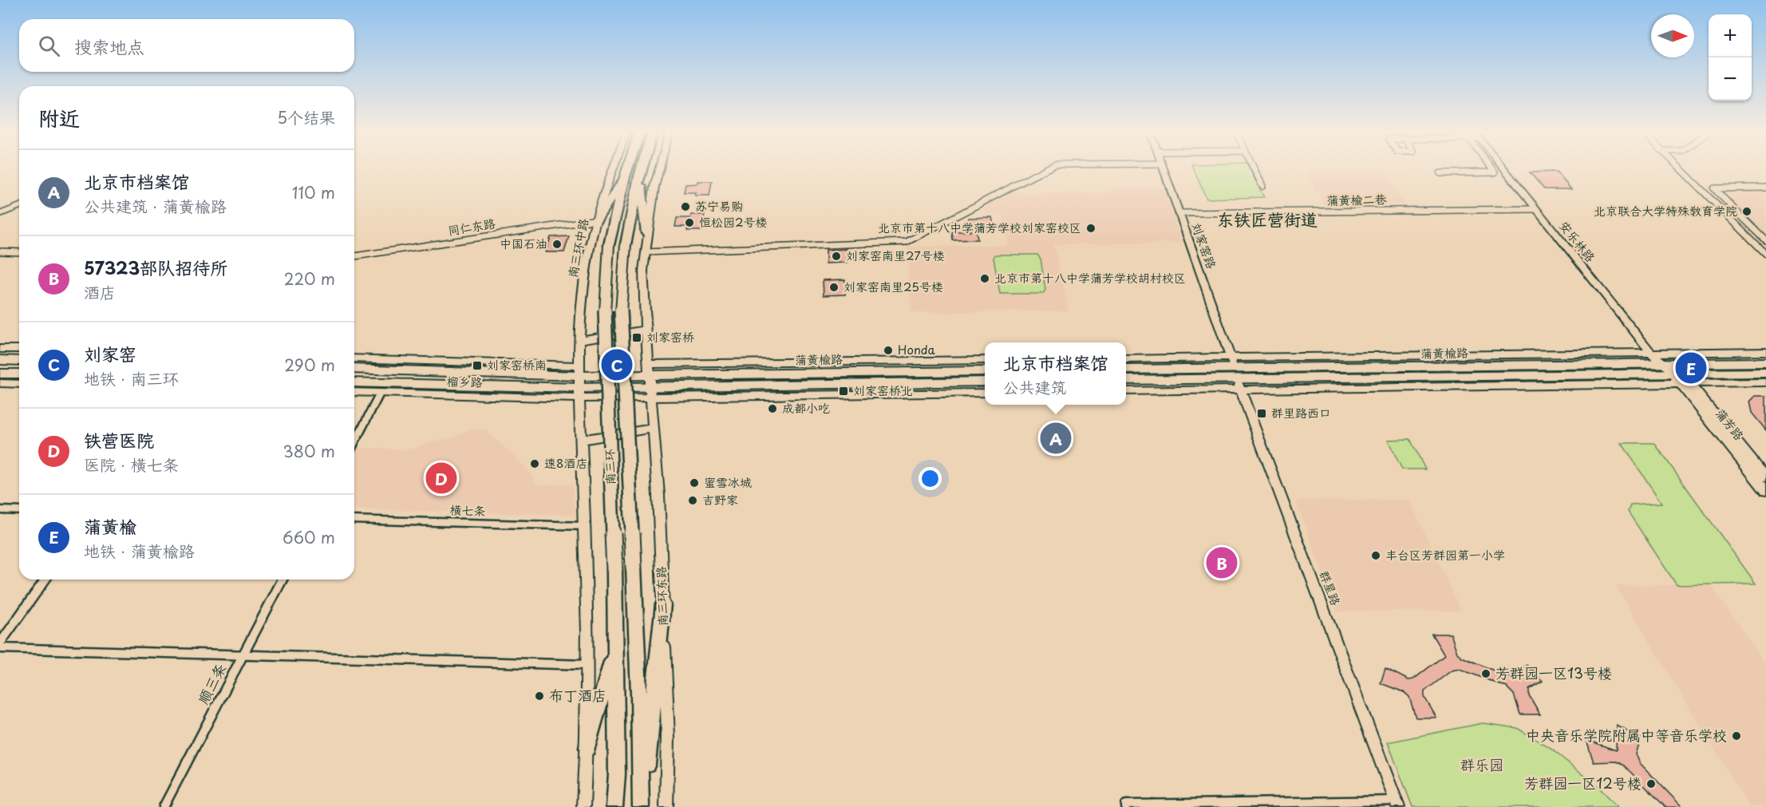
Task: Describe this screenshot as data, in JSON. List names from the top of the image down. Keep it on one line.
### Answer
{"streets":{"highway":["南三环"],"main road":["蒲黄榆路","榴乡路"],"street":["蒲黄榆二巷","同仁东路","安乐林路","刘家窑路","南三环中路","蒲芳路","横七条","群星路","南三环东路","顺三条"]},"crossings":[["蒲黄榆二巷","安乐林路"],["蒲黄榆二巷","刘家窑路"],["同仁东路","南三环中路"],["安乐林路","蒲黄榆路"],["安乐林路","蒲芳路"],["刘家窑路","蒲黄榆路"],["刘家窑路","群星路"],["南三环中路","蒲黄榆路"],["南三环中路","榴乡路"],["蒲黄榆路","榴乡路"],["蒲黄榆路","蒲芳路"],["蒲黄榆路","群星路"],["蒲黄榆路","南三环东路"]],"districts":["东铁匠营街道"],"parks":["群乐园"],"places":{"other":["苏宁易购","北京联合大学特殊教育学院","恒松园2号楼","北京市第十八中学蒲芳学校刘家窑校区","中国石油","刘家窑南里27号楼","北京市第十八中学蒲芳学校胡村校区","刘家窑南里25号楼","Honda","成都小吃","速8酒店","蜜雪冰城","吉野家","丰台区芳群园第一小学","芳群园一区13号楼","布丁酒店","中央音乐学院附属中等音乐学校","芳群园一区12号楼"],"transit":["刘家窑桥","刘家窑桥南","刘家窑桥北","群里路西口"]},"north":"right","page":{"map_buttons":["+","−"],"search":"搜索地点","heading":["附近","5个结果"],"list":[{"mark":"A","name":"北京市档案馆","note":"公共建筑 · 蒲黄榆路","value":"110 m"},{"mark":"B","name":"57323部队招待所","note":"酒店","value":"220 m"},{"mark":"C","name":"刘家窑","note":"地铁 · 南三环","value":"290 m"},{"mark":"D","name":"铁营医院","note":"医院 · 横七条","value":"380 m"},{"mark":"E","name":"蒲黄榆","note":"地铁 · 蒲黄榆路","value":"660 m"}],"popup":["北京市档案馆","公共建筑"],"pins":["C","E","A","D","B"]}}
